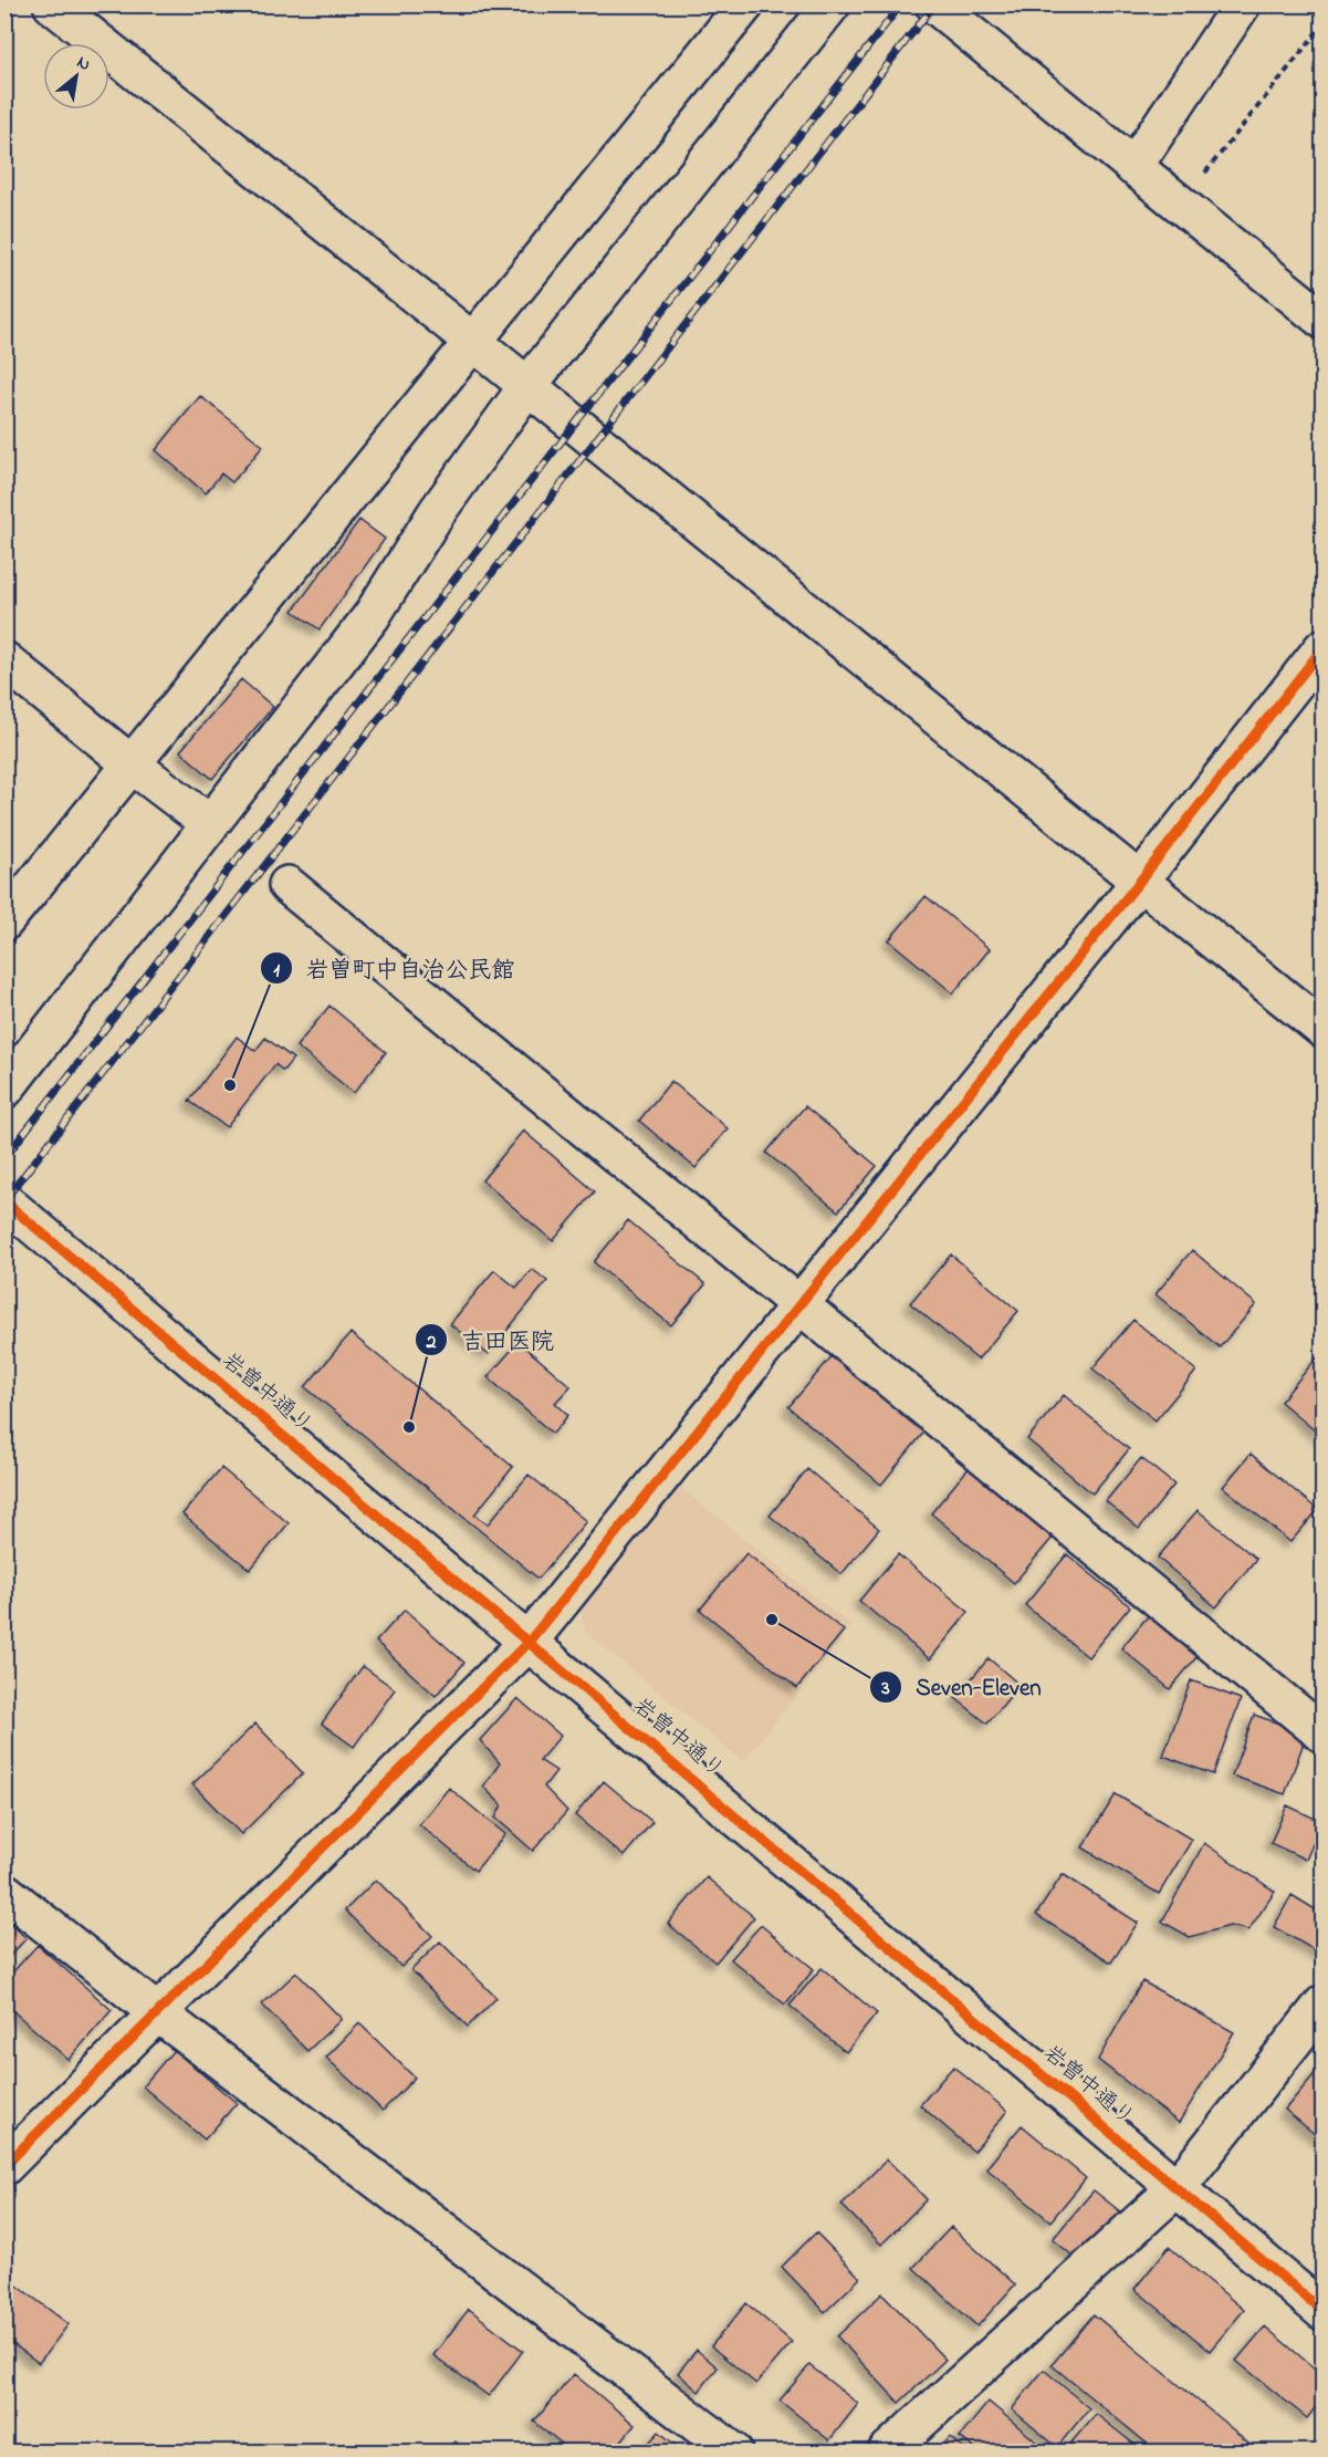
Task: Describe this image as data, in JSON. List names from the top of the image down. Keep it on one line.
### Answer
{"streets":{"street":["岩曽中通り"]},"places":["岩曽町中自治公民館","吉田医院","Seven-Eleven"],"north":"top right"}
